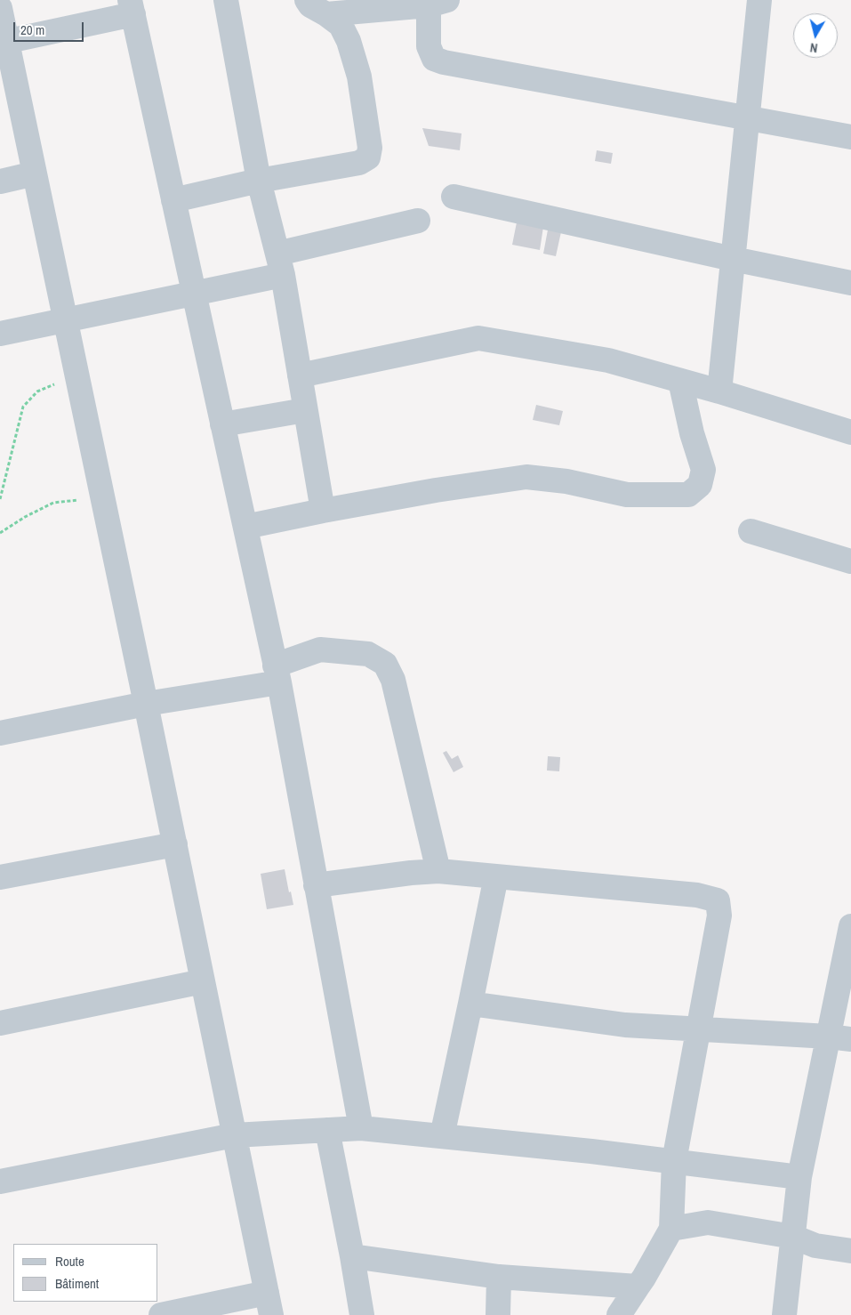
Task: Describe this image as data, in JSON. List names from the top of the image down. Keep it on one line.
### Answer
{"legend":["Route","Bâtiment"],"scale_bar":"20 m","north":"bottom"}
